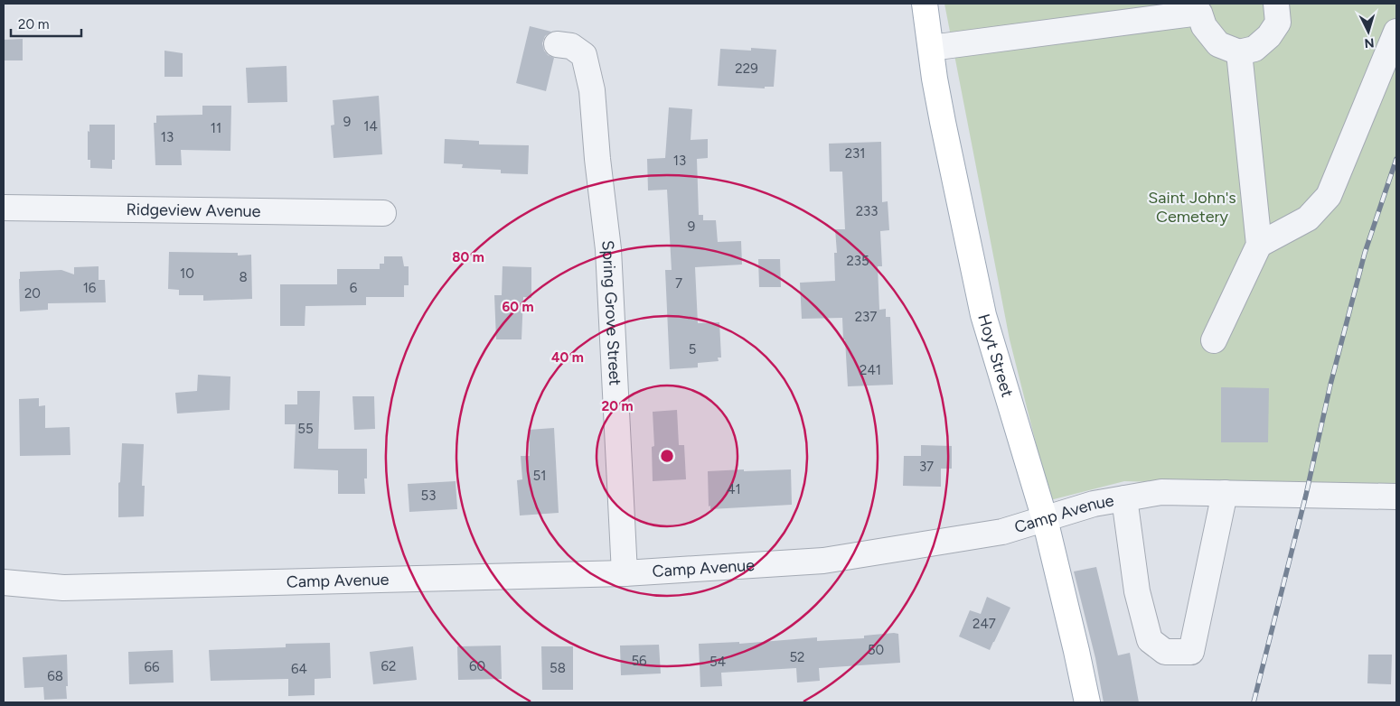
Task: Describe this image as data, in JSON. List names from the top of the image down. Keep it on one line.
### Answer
{"streets":{"main road":["Hoyt Street"],"street":["Ridgeview Avenue","Spring Grove Street","Camp Avenue"]},"crossings":[["Spring Grove Street","Camp Avenue"],["Hoyt Street","Camp Avenue"]],"parks":["Saint John's Cemetery"],"house_numbers":["229","9","14","11","13","231","13","233","9","235","10","8","7","16","6","20","237","5","241","55","37","51","41","53","247","50","52","56","54","62","60","66","58","64","68"],"scale_bar":"20 m","north":"bottom","rings":["80 m","60 m","40 m","20 m"]}
